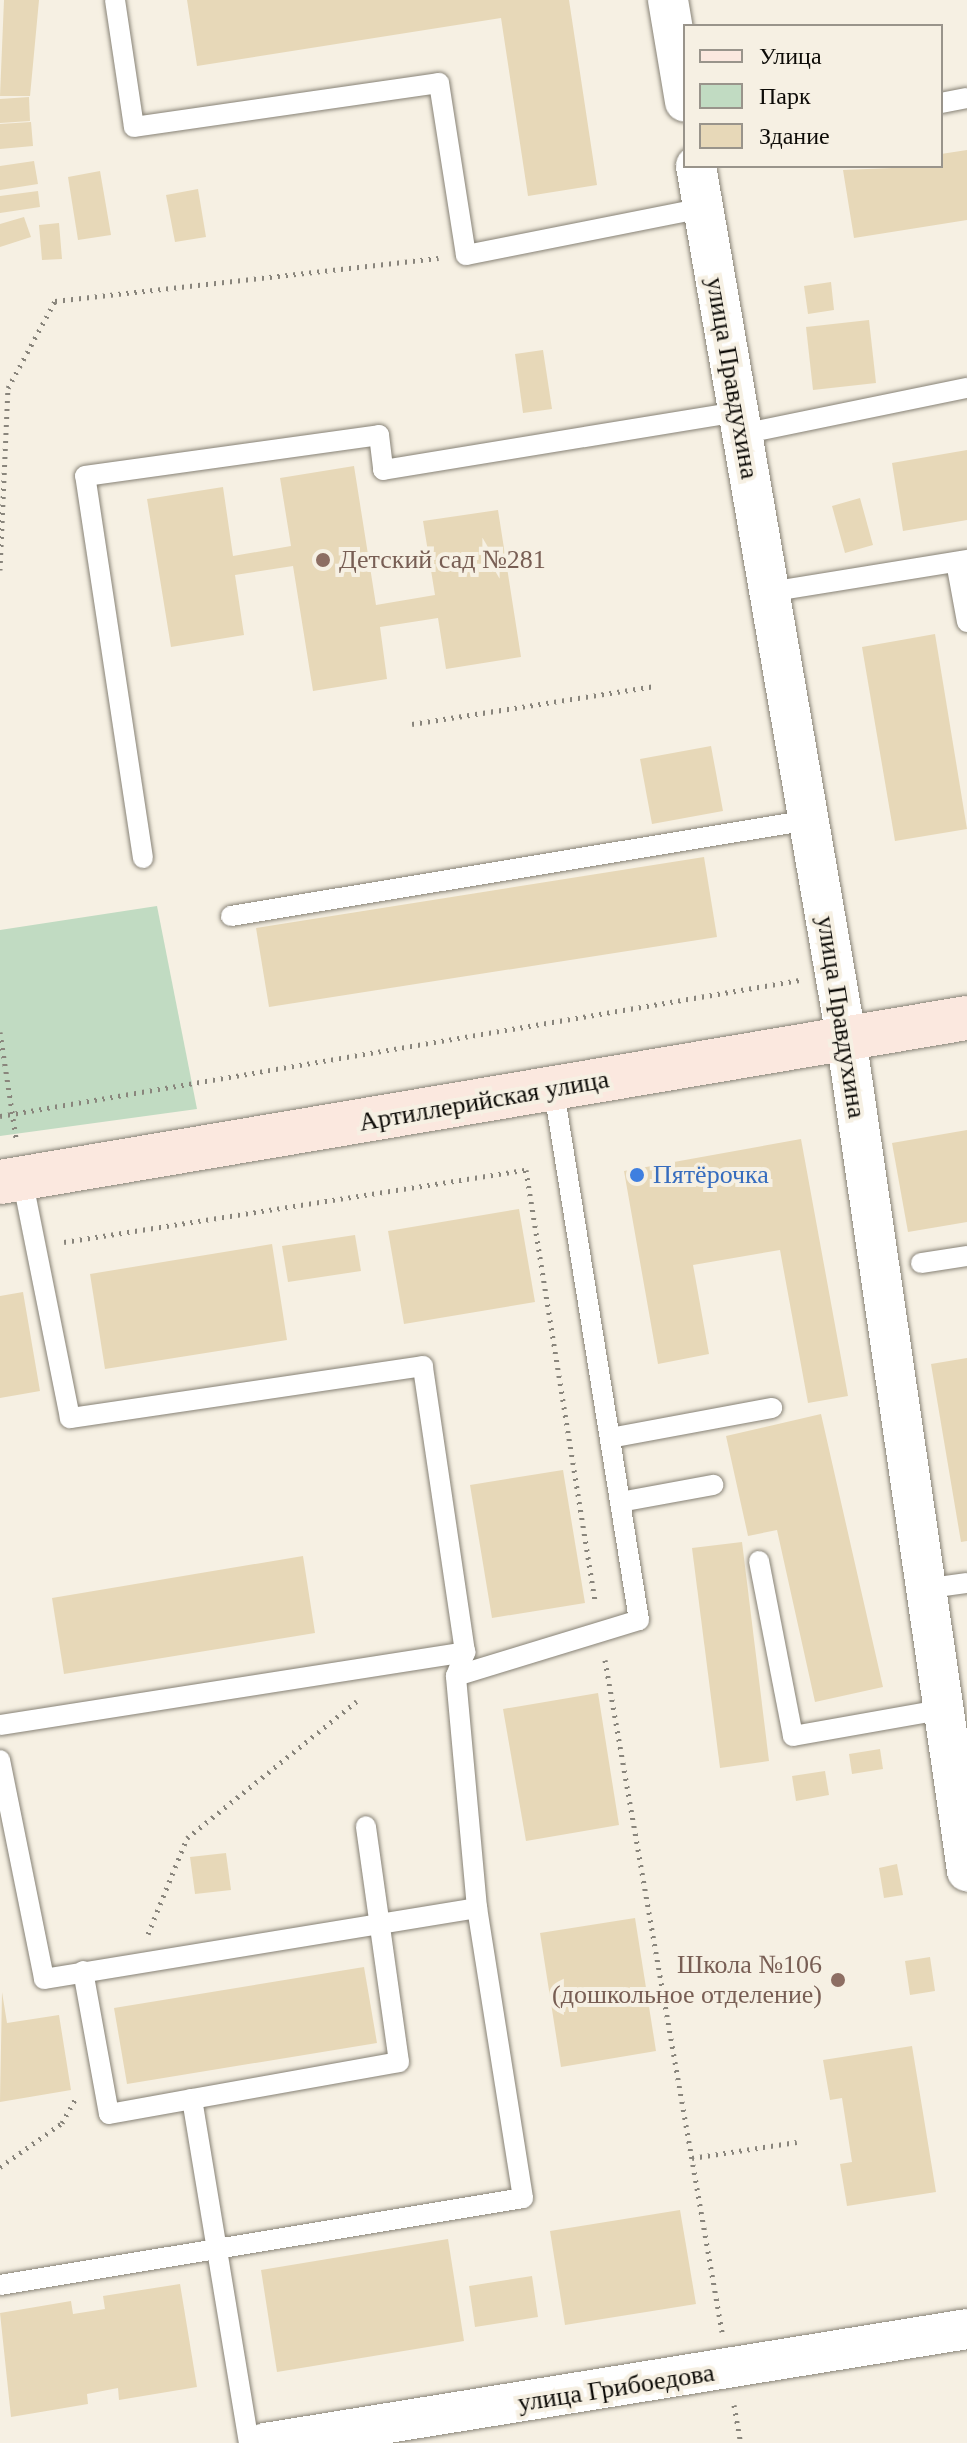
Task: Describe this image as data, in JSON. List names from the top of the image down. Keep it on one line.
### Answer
{"streets":{"street":["улица Правдухина","Артиллерийская улица","улица Грибоедова"]},"crossings":[["улица Правдухина","Артиллерийская улица"]],"places":["Детский сад №281","Пятёрочка","Школа №106 (дошкольное отделение)"],"legend":["Улица","Парк","Здание"]}
